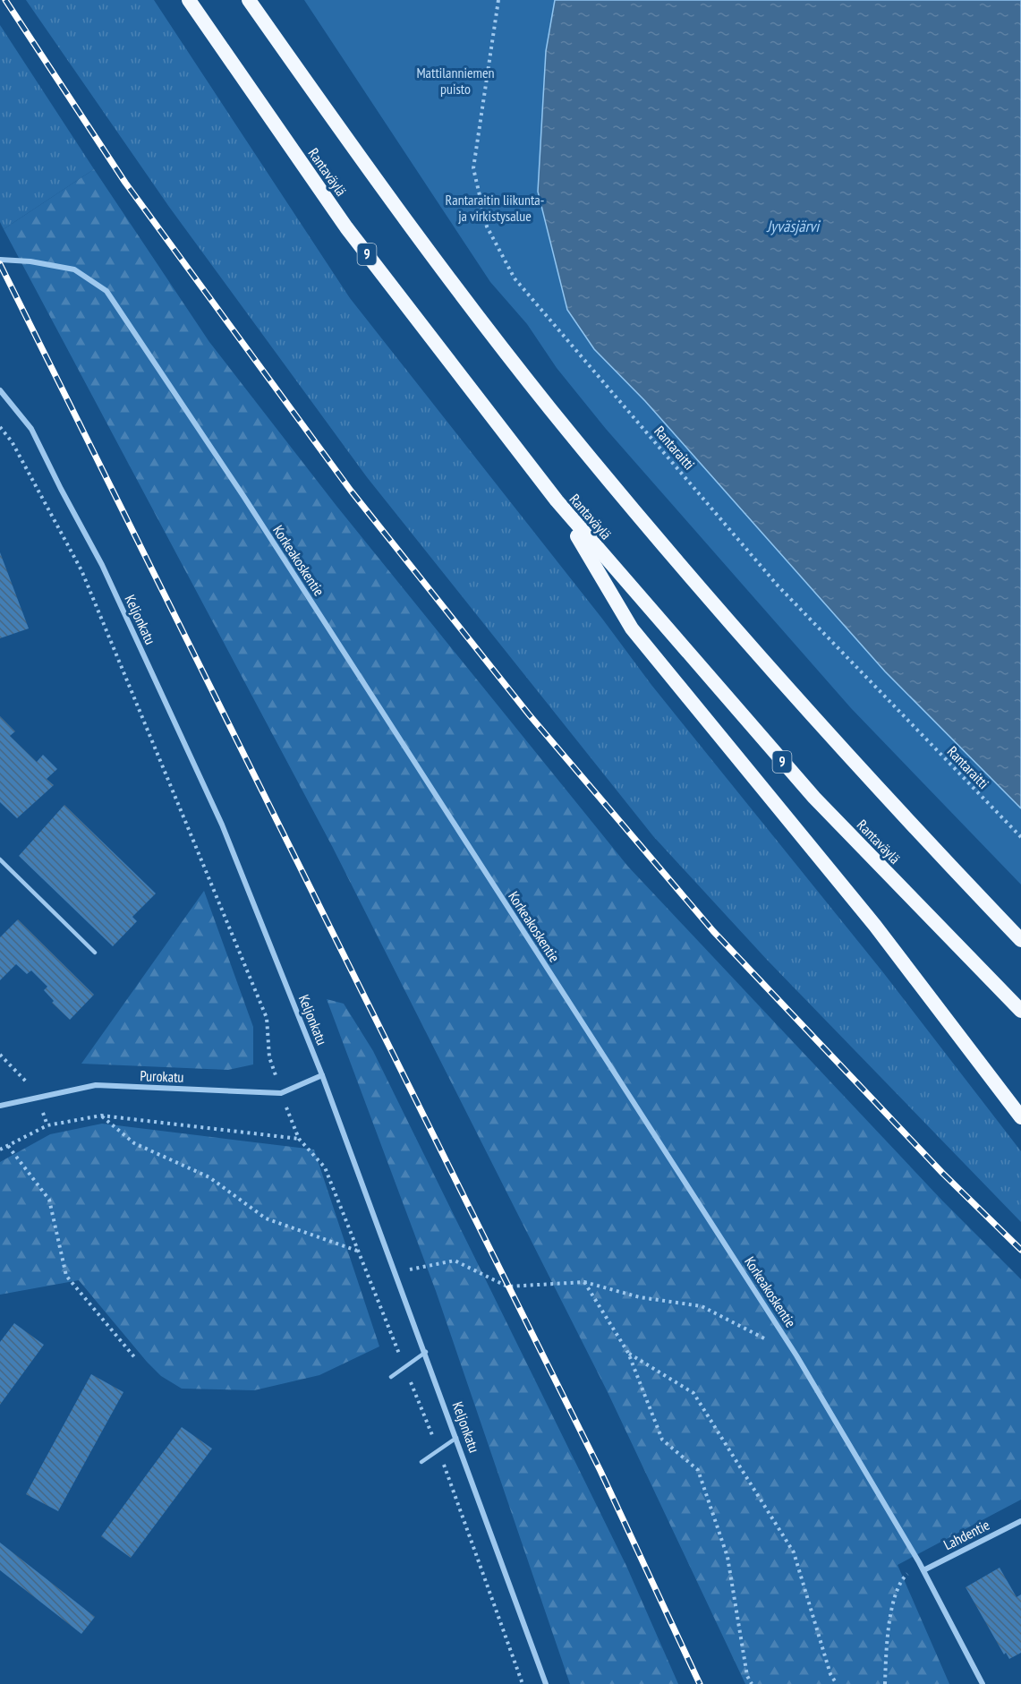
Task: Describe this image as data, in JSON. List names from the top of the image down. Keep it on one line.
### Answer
{"streets":{"highway":["Rantaväylä","9"],"street":["Korkeakoskentie","Keljonkatu","Purokatu","Lahdentie"],"path":["Rantaraitti"]},"crossings":[["Korkeakoskentie","Lahdentie"],["Keljonkatu","Purokatu"]],"water":["Jyväsjärvi"],"parks":["Mattilanniemen puisto","Rantaraitin liikunta- ja virkistysalue"]}
